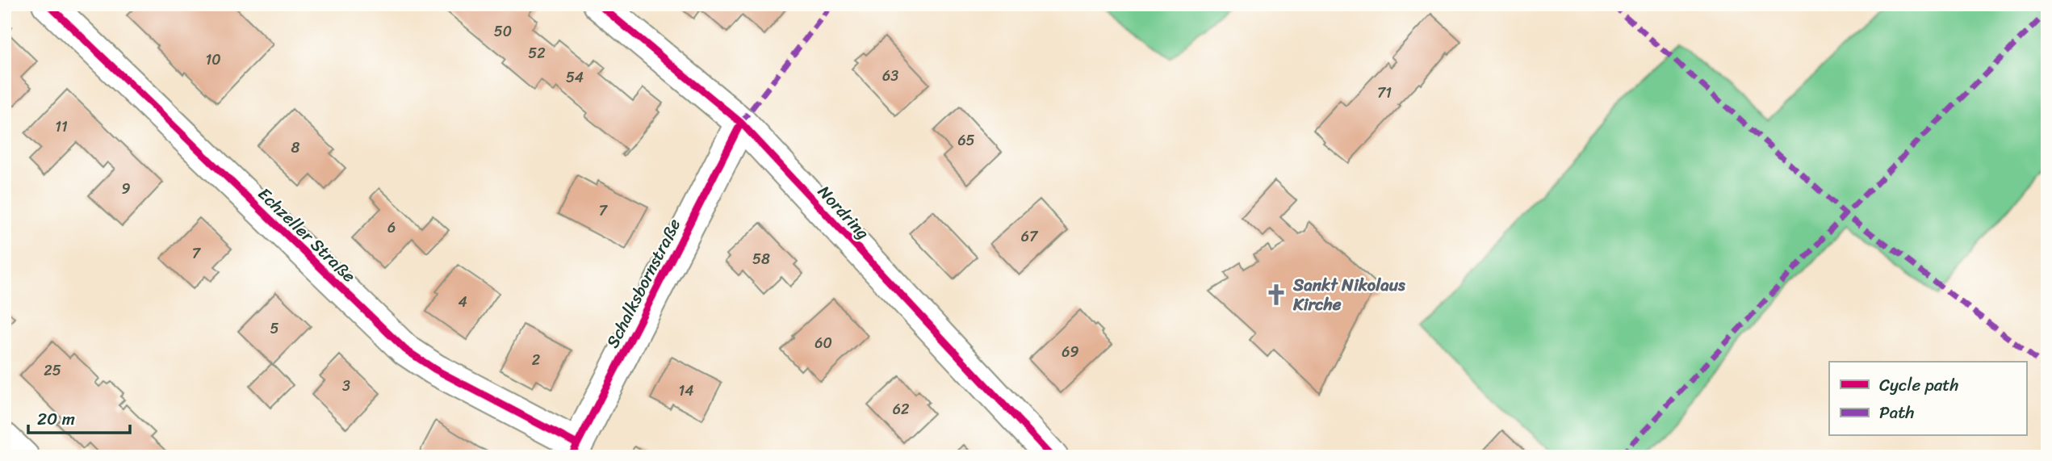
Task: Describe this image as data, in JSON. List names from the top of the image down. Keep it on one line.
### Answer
{"streets":{"street":["Nordring","Echzeller Straße","Schalksbornstraße"]},"crossings":[["Nordring","Schalksbornstraße"],["Echzeller Straße","Schalksbornstraße"]],"places":{"church":["Sankt Nikolaus Kirche"]},"house_numbers":["50","52","10","63","54","71","11","65","8","9","7","6","67","7","58","4","5","60","69","2","25","3","14","62"],"legend":["Cycle path","Path"],"scale_bar":"20 m"}
